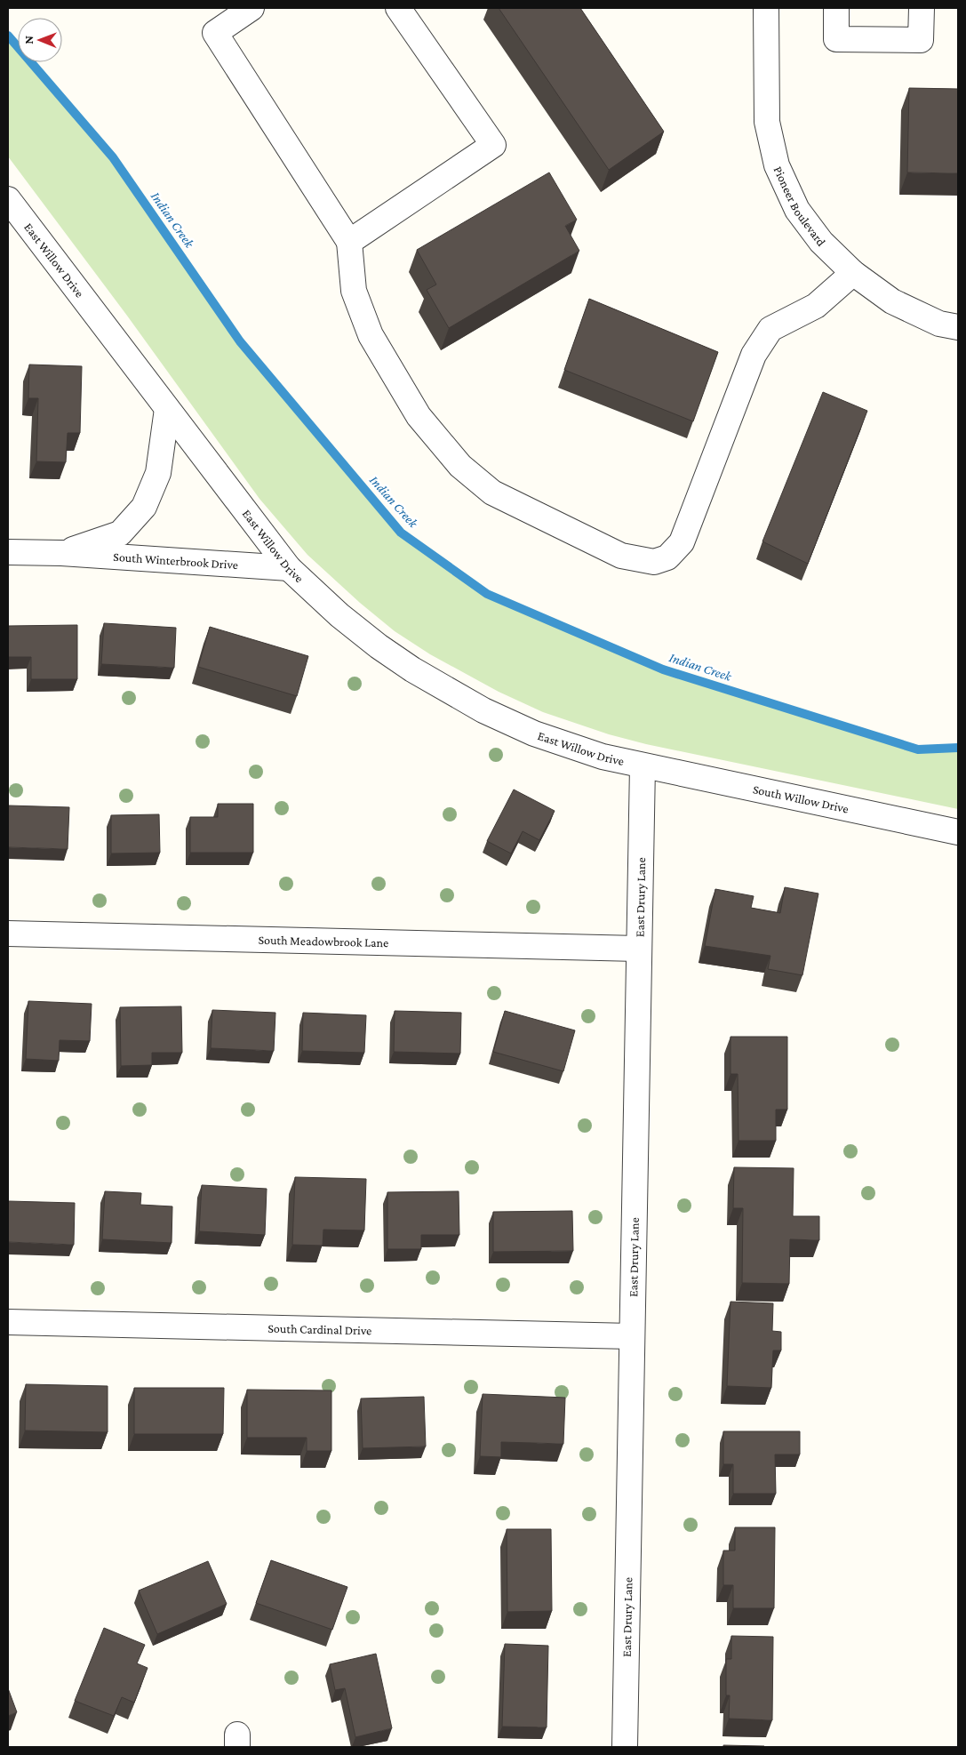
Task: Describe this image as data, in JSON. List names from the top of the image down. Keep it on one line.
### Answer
{"streets":{"street":["Pioneer Boulevard","East Willow Drive","South Winterbrook Drive","South Willow Drive","East Drury Lane","South Meadowbrook Lane","South Cardinal Drive"]},"crossings":[["East Willow Drive","South Winterbrook Drive"],["East Willow Drive","South Willow Drive"],["East Willow Drive","East Drury Lane"],["South Willow Drive","East Drury Lane"],["East Drury Lane","South Meadowbrook Lane"],["East Drury Lane","South Cardinal Drive"]],"water":["Indian Creek"],"north":"left"}
